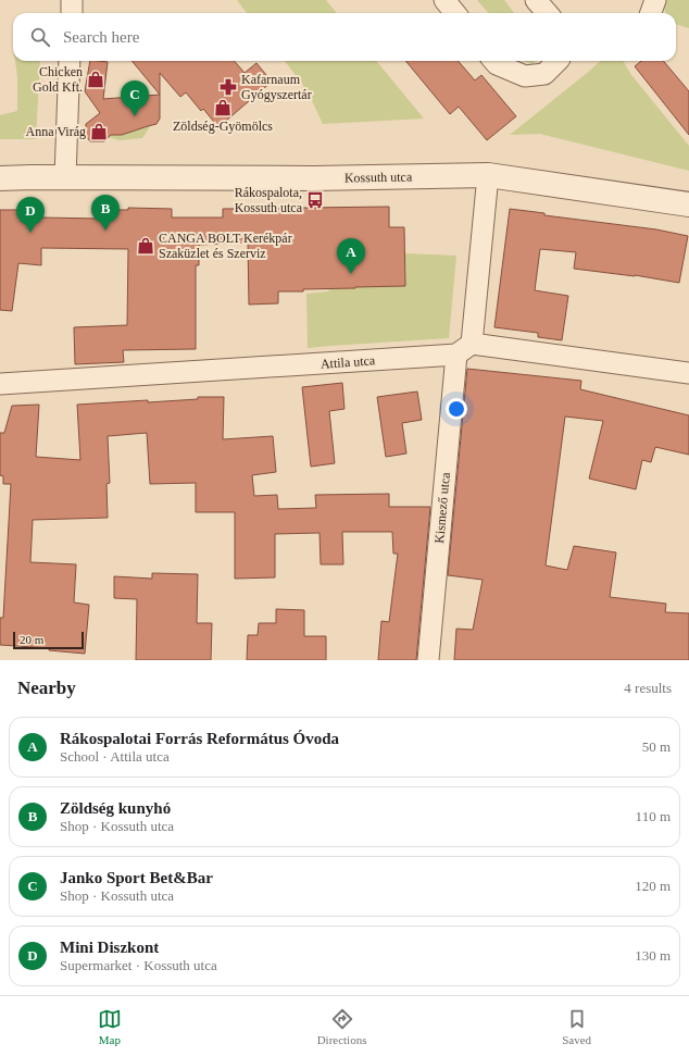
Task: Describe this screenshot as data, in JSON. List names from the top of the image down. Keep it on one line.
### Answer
{"streets":{"street":["Kossuth utca","Attila utca","Kismező utca"]},"crossings":[["Kossuth utca","Kismező utca"],["Attila utca","Kismező utca"]],"places":{"shop":["Chicken Gold Kft.","Zöldség-Gyömölcs","Anna Virág","CANGA BOLT Kerékpár Szaküzlet és Szerviz"],"pharmacy":["Kafarnaum Gyógyszertár"],"bus stop":["Rákospalota, Kossuth utca"]},"scale_bar":"20 m","page":{"search":"Search here","pins":["C","B","D","A"],"scale":"20 m","heading":["Nearby","4 results"],"list":[{"mark":"A","name":"Rákospalotai Forrás Református Óvoda","note":"School · Attila utca","value":"50 m"},{"mark":"B","name":"Zöldség kunyhó","note":"Shop · Kossuth utca","value":"110 m"},{"mark":"C","name":"Janko Sport Bet&Bar","note":"Shop · Kossuth utca","value":"120 m"},{"mark":"D","name":"Mini Diszkont","note":"Supermarket · Kossuth utca","value":"130 m"}],"nav":["Map","Directions","Saved"]}}
